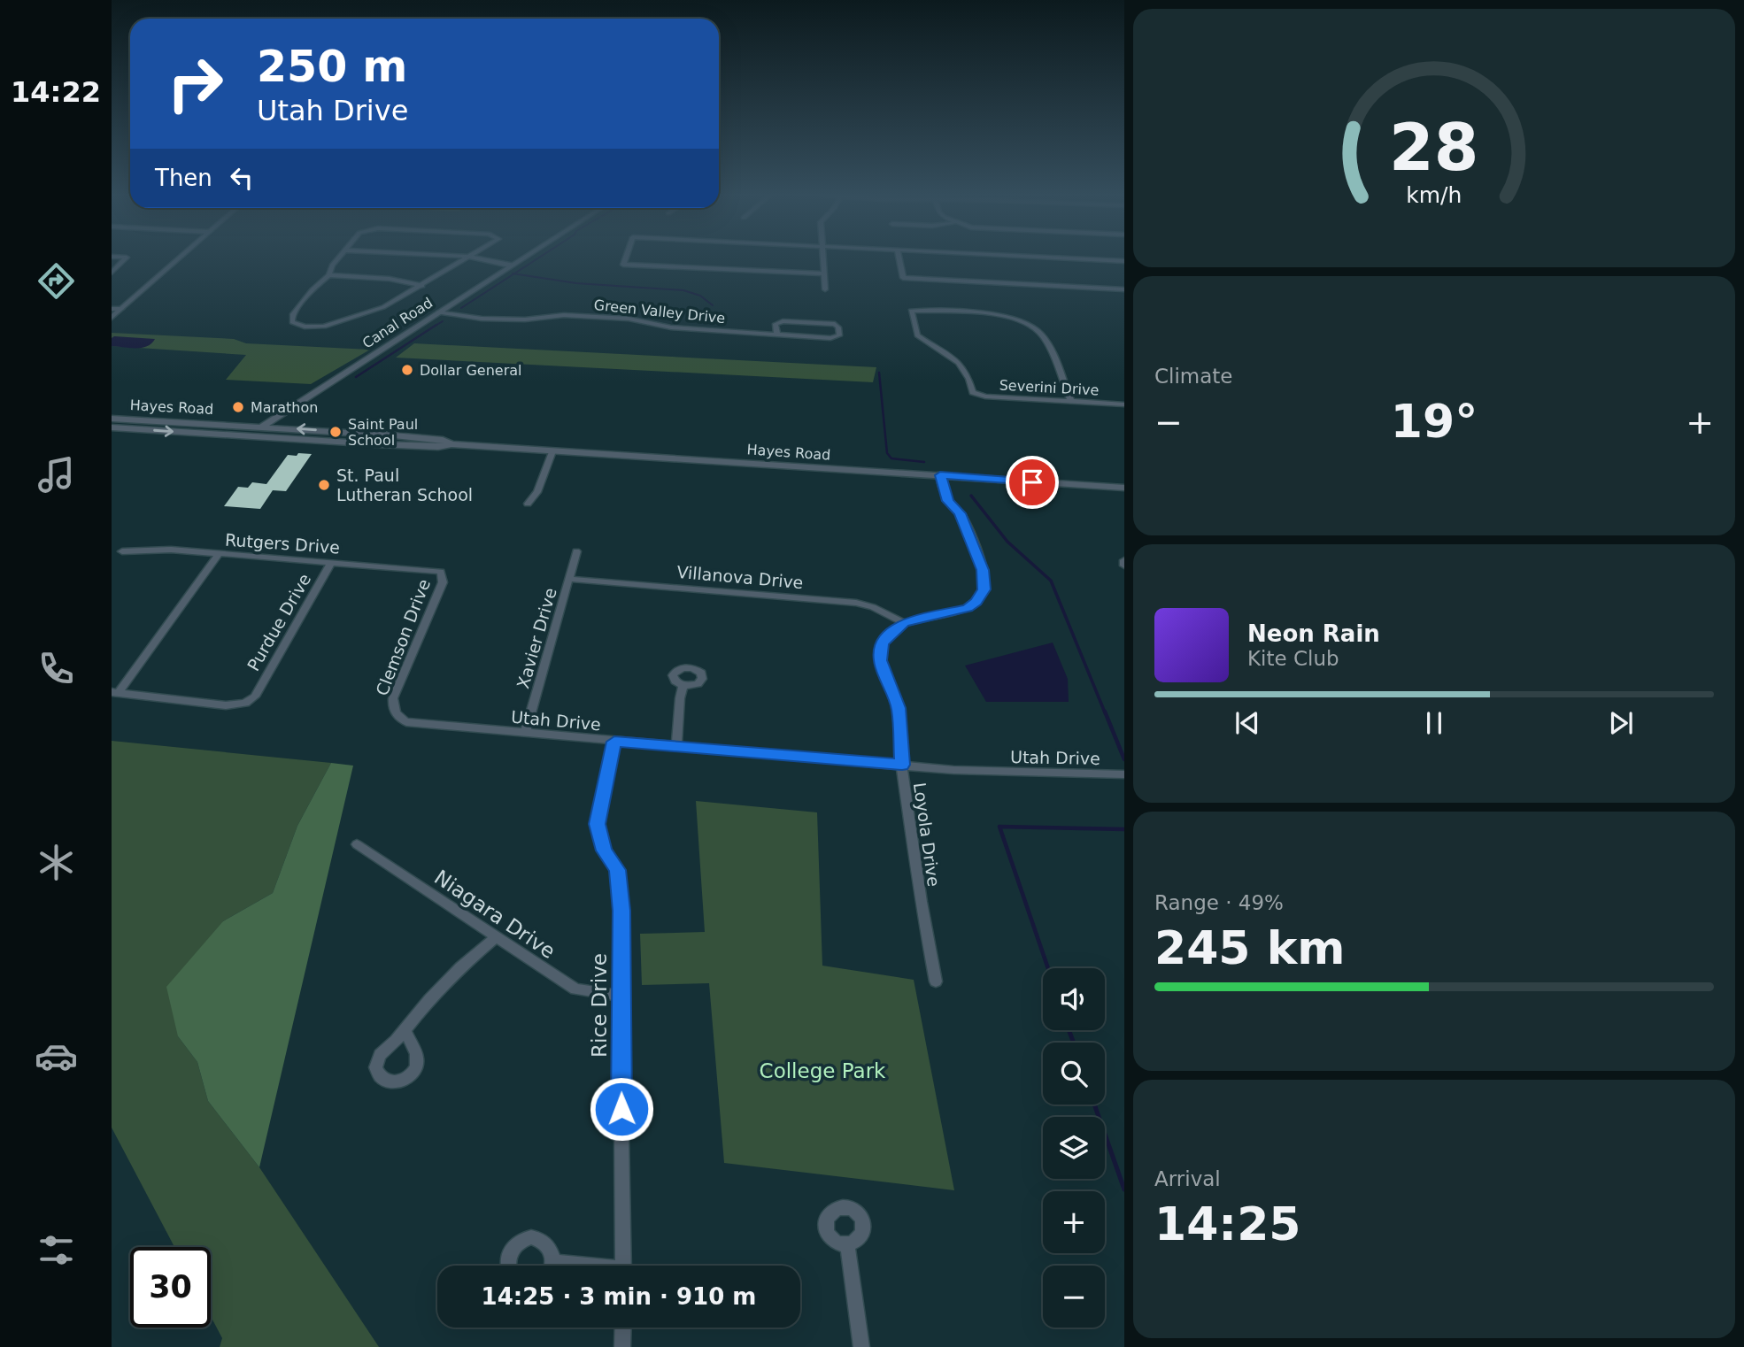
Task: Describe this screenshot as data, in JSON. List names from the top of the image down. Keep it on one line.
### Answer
{"streets":{"street":["Green Valley Drive","Canal Road","Severini Drive","Hayes Road","Rutgers Drive","Villanova Drive","Purdue Drive","Clemson Drive","Xavier Drive","Utah Drive","Loyola Drive","Niagara Drive","Rice Drive"]},"crossings":[["Green Valley Drive","Canal Road"],["Canal Road","Hayes Road"],["Rutgers Drive","Purdue Drive"],["Rutgers Drive","Clemson Drive"],["Villanova Drive","Xavier Drive"],["Villanova Drive","Loyola Drive"],["Clemson Drive","Utah Drive"],["Xavier Drive","Utah Drive"],["Utah Drive","Loyola Drive"],["Utah Drive","Rice Drive"],["Niagara Drive","Rice Drive"]],"parks":["College Park"],"places":["Dollar General","Marathon","Saint Paul School","St. Paul Lutheran School"],"page":{"tabs":"14:22","turn":["250 m","Utah Drive"],"then":"Then","tile":["Climate",["Range · 49%","245 km"],["Arrival","14:25"]],"heat":["−","19°","+"],"song":["Neon Rain","Kite Club"],"map_buttons":["+","−"],"limit":"30","trip":"14:25 · 3 min · 910 m","gauge":["28","km/h"]}}
